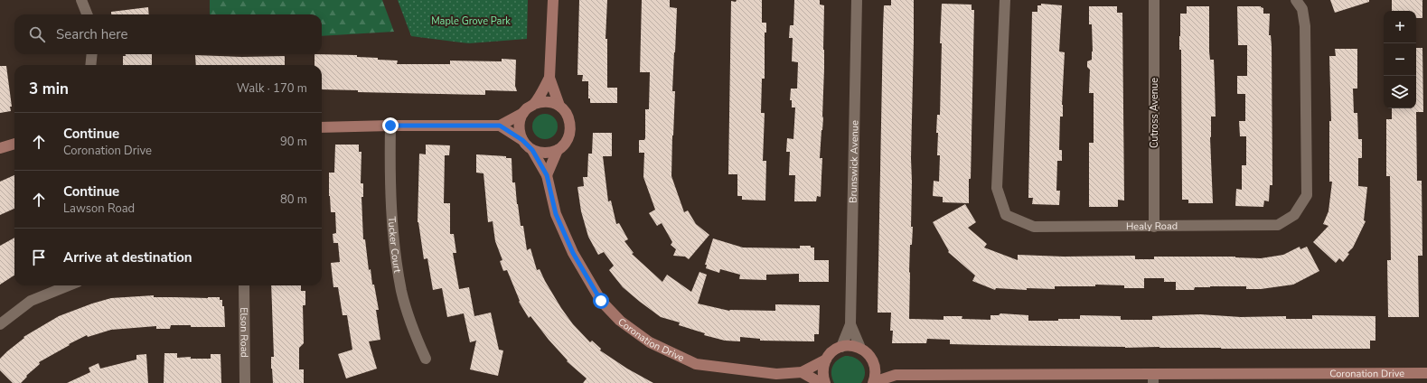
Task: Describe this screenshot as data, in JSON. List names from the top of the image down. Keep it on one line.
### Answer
{"streets":{"street":["Cutross Avenue","Brunswick Avenue","Healy Road","Tucker Court","Elson Road","Coronation Drive"]},"crossings":[["Cutross Avenue","Healy Road"],["Brunswick Avenue","Coronation Drive"]],"parks":["Maple Grove Park"],"page":{"map_buttons":["+","−"],"search":"Search here","heading":["3 min","Walk · 170 m"],"list":[["Continue","Coronation Drive","90 m"],["Continue","Lawson Road","80 m"],"Arrive at destination"]}}
